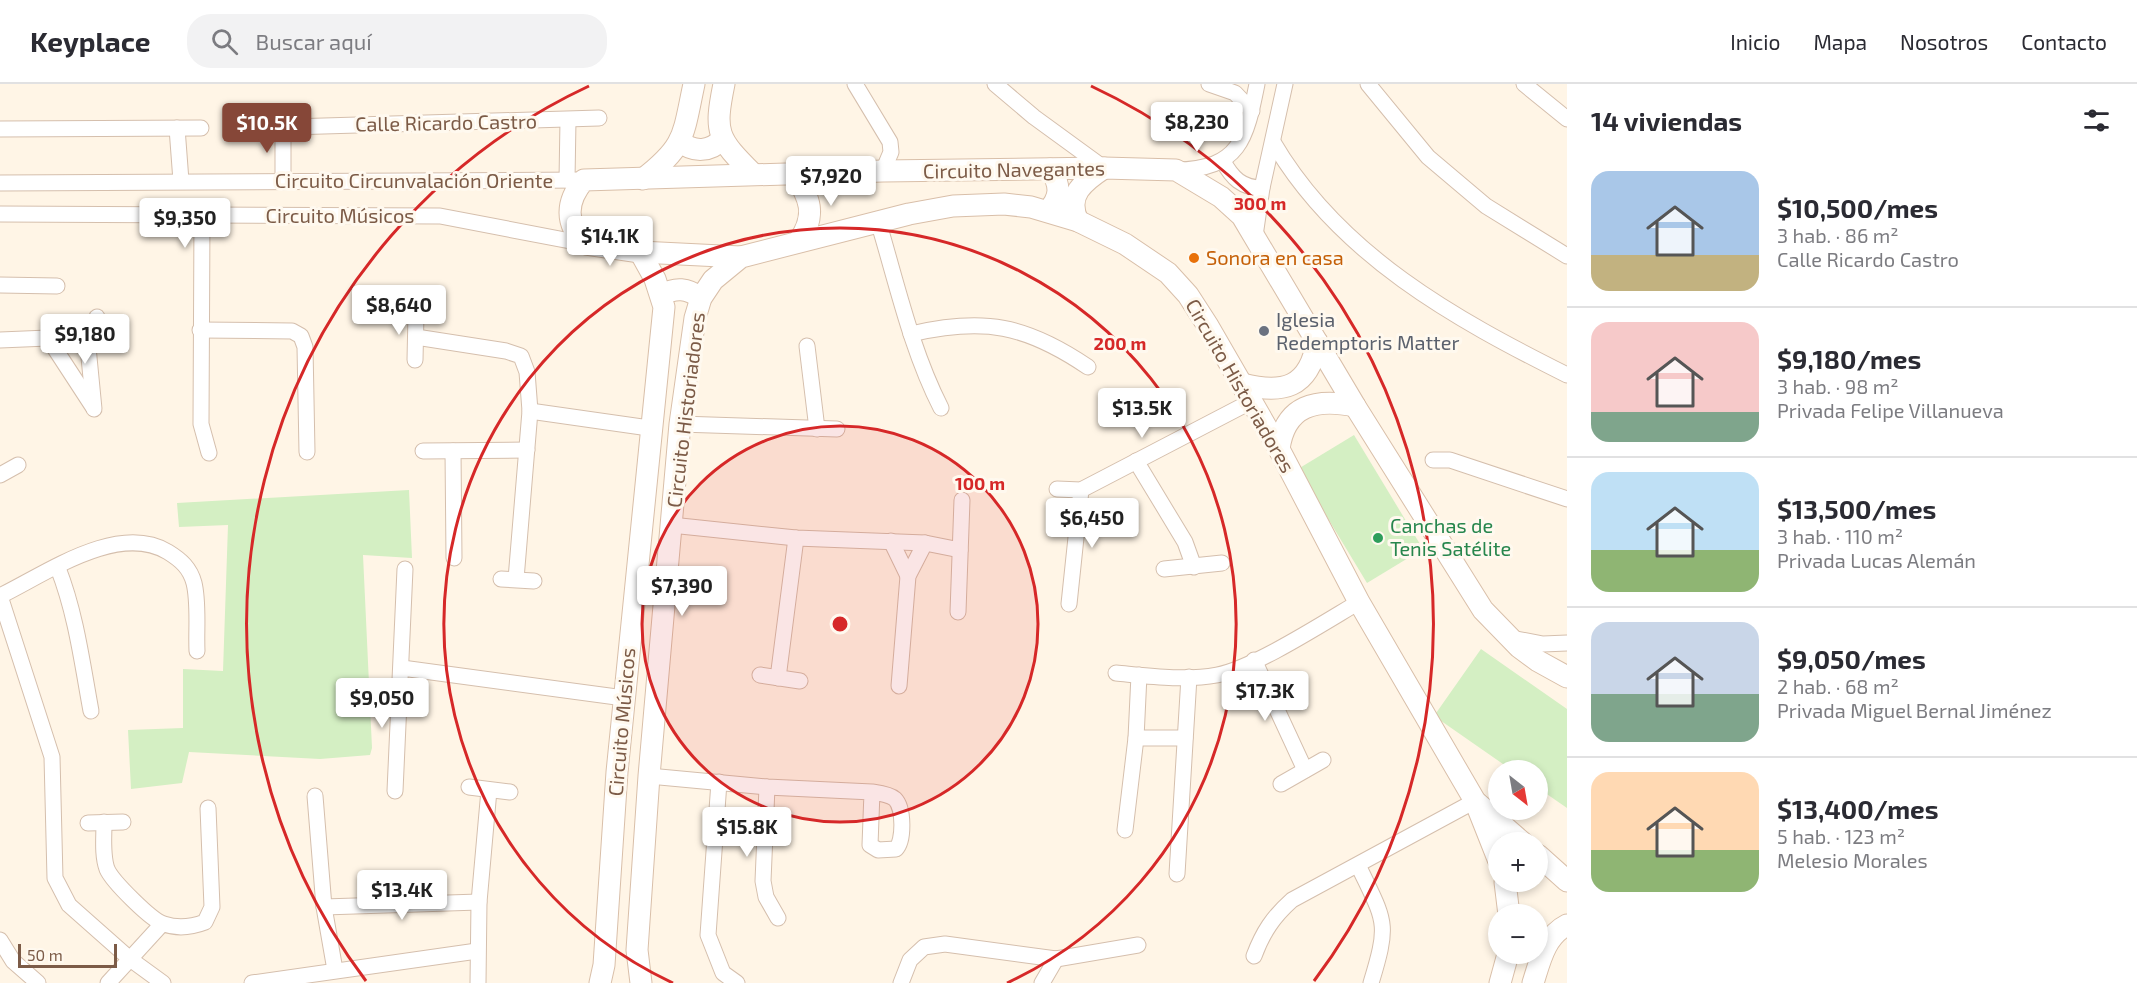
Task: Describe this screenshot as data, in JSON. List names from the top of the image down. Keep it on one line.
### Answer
{"streets":{"street":["Calle Ricardo Castro","Circuito Navegantes","Circuito Circunvalación Oriente","Circuito Músicos","Circuito Historiadores"]},"crossings":[["Circuito Navegantes","Circuito Circunvalación Oriente"],["Circuito Músicos","Circuito Historiadores"]],"places":["Sonora en casa","Iglesia Redemptoris Matter","Canchas de Tenis Satélite"],"scale_bar":"50 m","north":"bottom right","page":{"header":"Keyplace","search":"Buscar aquí","nav":["Inicio","Mapa","Nosotros","Contacto"],"heading":"14 viviendas","price":["$8,230","$10.5K","$7,920","$9,350","$14.1K","$8,640","$9,180","$13.5K","$6,450","$7,390","$17.3K","$9,050","$15.8K","$13.4K"],"list":[{"name":"$10,500/mes","note":"3 hab. · 86 m² · Calle Ricardo Castro"},{"name":"$9,180/mes","note":"3 hab. · 98 m² · Privada Felipe Villanueva"},{"name":"$13,500/mes","note":"3 hab. · 110 m² · Privada Lucas Alemán"},{"name":"$9,050/mes","note":"2 hab. · 68 m² · Privada Miguel Bernal Jiménez"},{"name":"$13,400/mes","note":"5 hab. · 123 m² · Melesio Morales"}],"map_buttons":["+","−"],"scale":"50 m"},"rings":["300 m","200 m","100 m"]}
